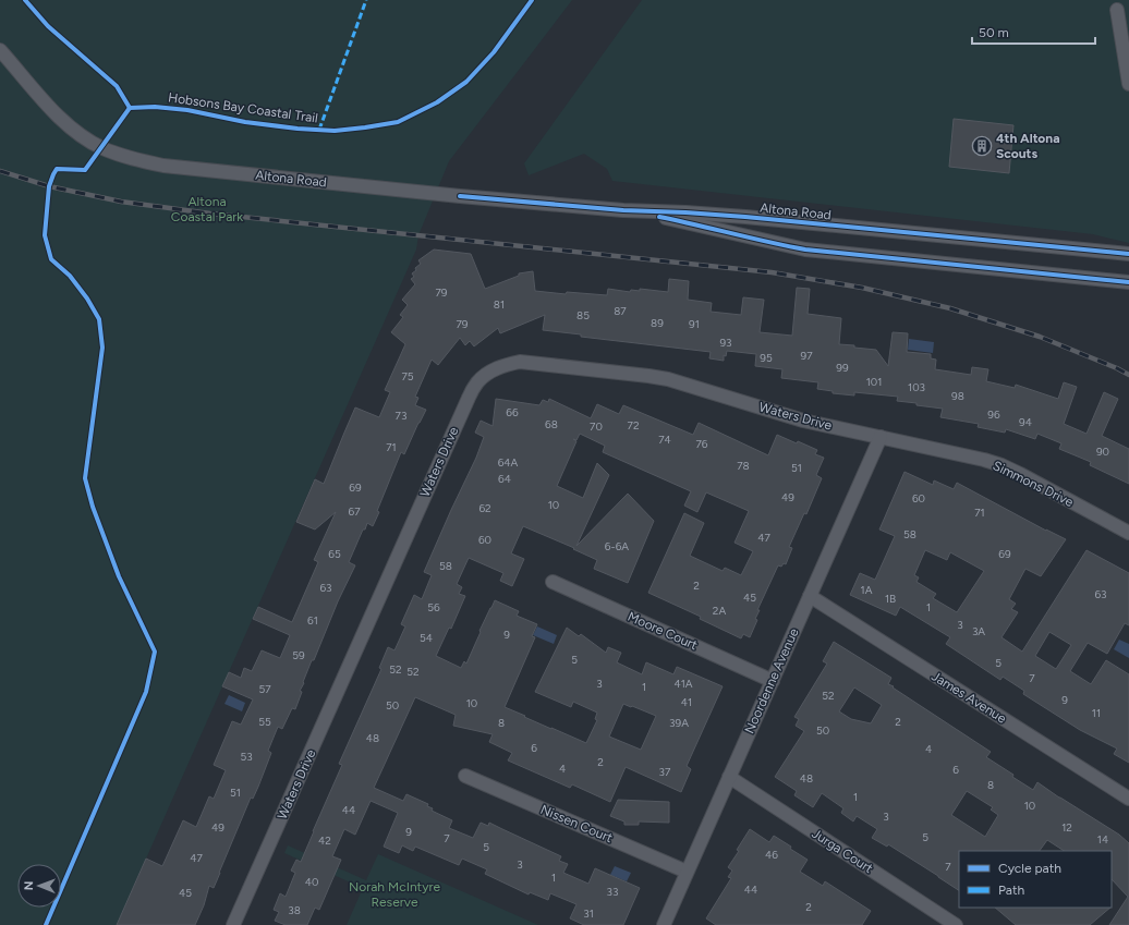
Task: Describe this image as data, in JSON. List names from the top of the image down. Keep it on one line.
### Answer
{"streets":{"street":["Altona Road","Waters Drive","Simmons Drive","Moore Court","Noordenne Avenue","James Avenue","Nissen Court","Jurga Court"],"cycle path":["Hobsons Bay Coastal Trail"]},"crossings":[["Waters Drive","Simmons Drive"],["Waters Drive","Noordenne Avenue"],["Simmons Drive","Noordenne Avenue"],["Moore Court","Noordenne Avenue"],["Noordenne Avenue","James Avenue"],["Noordenne Avenue","Nissen Court"],["Noordenne Avenue","Jurga Court"]],"parks":["Altona Coastal Park","Norah McIntyre Reserve"],"places":{"building":["4th Altona Scouts"]},"house_numbers":["79","81","87","85","89","79","91","93","97","95","99","75","101","103","98","66","96","73","94","68","72","70","74","76","71","90","64A","78","51","64","69","49","60","10","62","67","71","58","47","60","6-6A","65","69","58","2","63","1A","63","45","1B","56","1","2A","61","3","3A","9","54","59","5","5","52","52","7","3","41A","1","57","52","9","41","10","50","11","55","2","8","39A","50","48","6","4","53","2","4","6","37","48","8","51","1","10","44","3","49","12","9","5","7","14","42","5","46","47","3","7","1","40","44","33","45","2","38","31"],"legend":["Cycle path","Path"],"scale_bar":"50 m","north":"left"}
